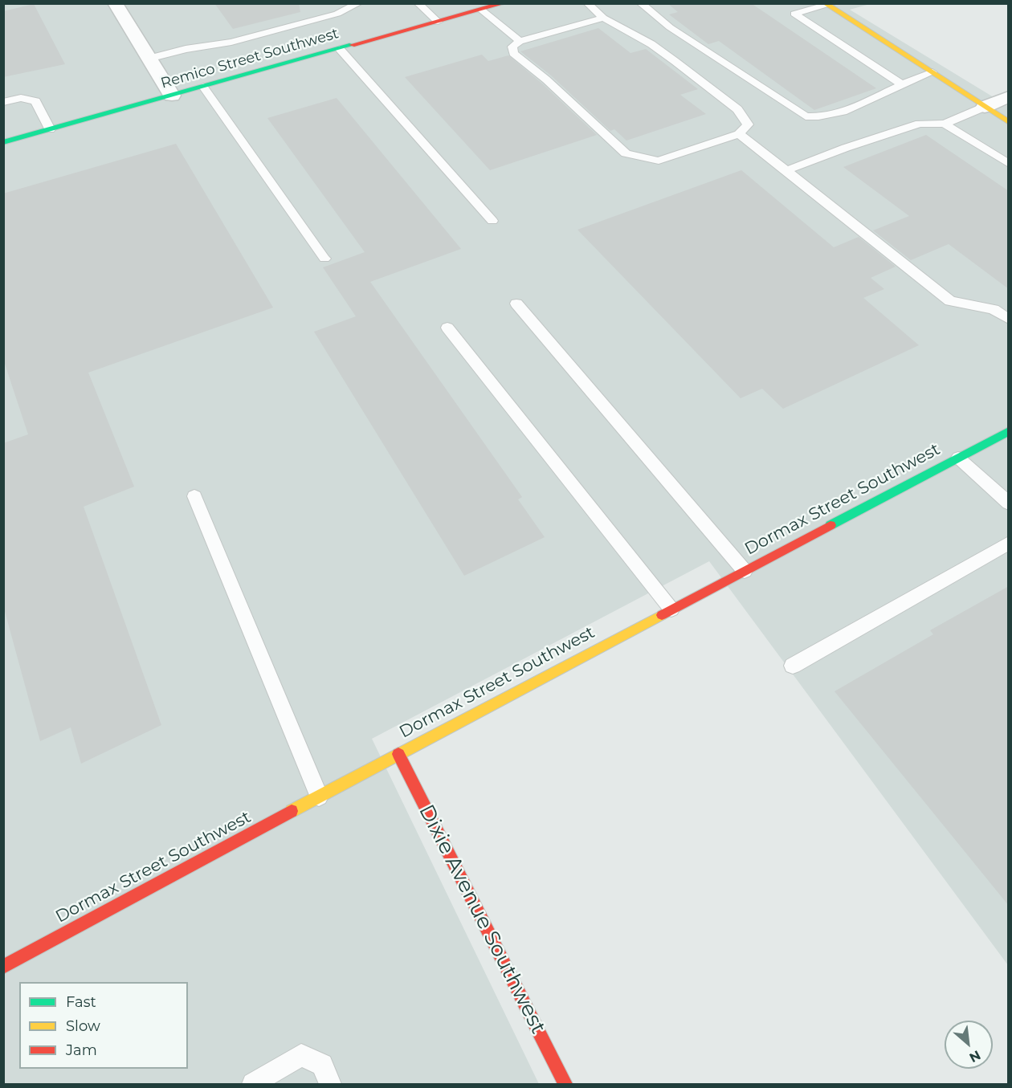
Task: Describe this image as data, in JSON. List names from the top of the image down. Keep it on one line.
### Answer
{"streets":{"street":["Remico Street Southwest","Dormax Street Southwest","Dixie Avenue Southwest"]},"crossings":[["Dormax Street Southwest","Dixie Avenue Southwest"]],"legend":["Fast","Slow","Jam"],"north":"bottom right"}
